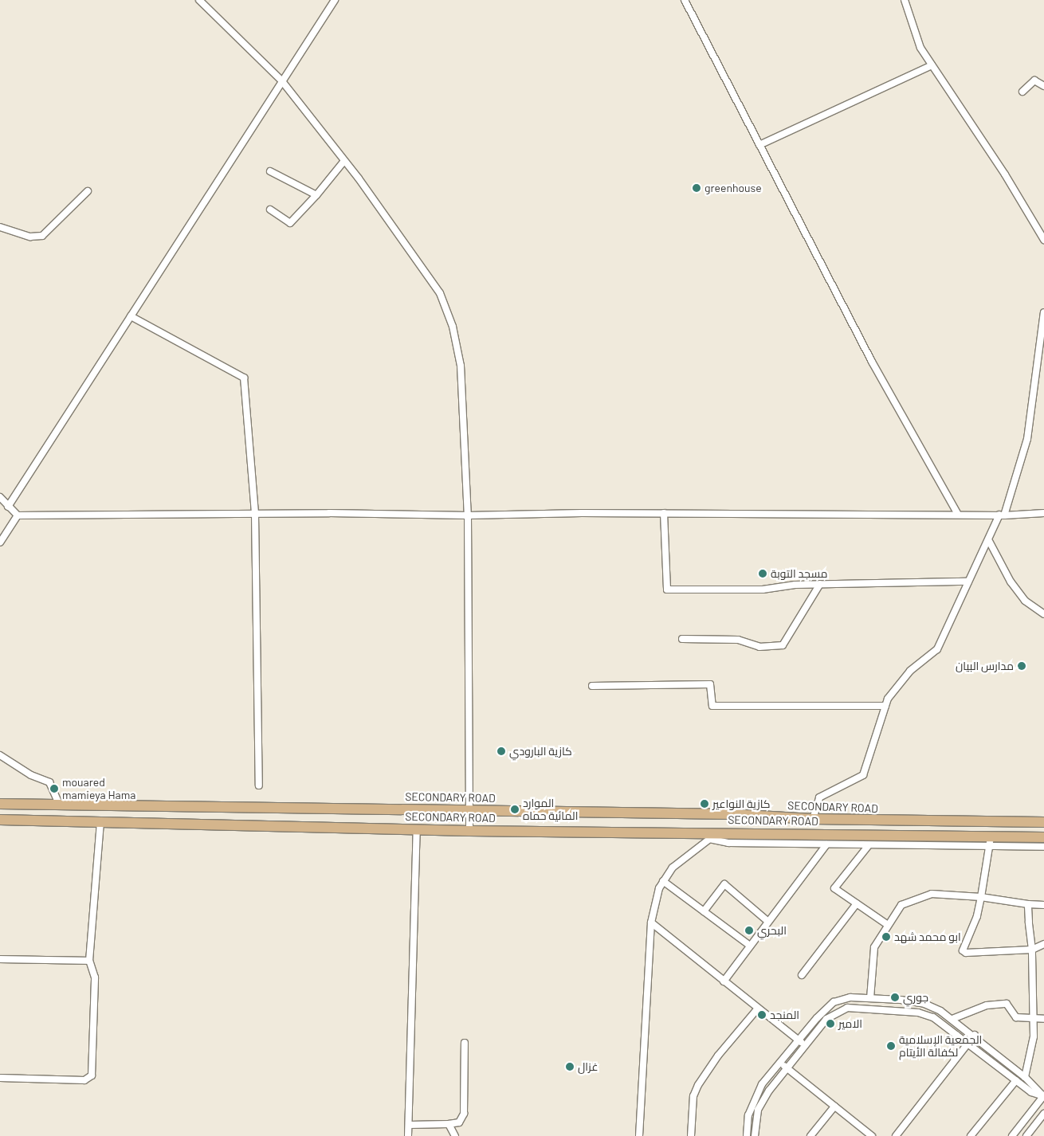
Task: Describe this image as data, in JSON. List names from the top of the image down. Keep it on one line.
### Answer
{"streets":{"main road":["SECONDARY ROAD"]},"places":["greenhouse","مسجد التوبة","مدارس البيان","كازية البارودي","mouared mamieya Hama","كازية النواعير","الموارد المائية حماه","البحري","ابو محمد شهد","جوري","المنجد","الامير","الجمعية الإسلامية لكفالة الأيتام","غزال"]}
